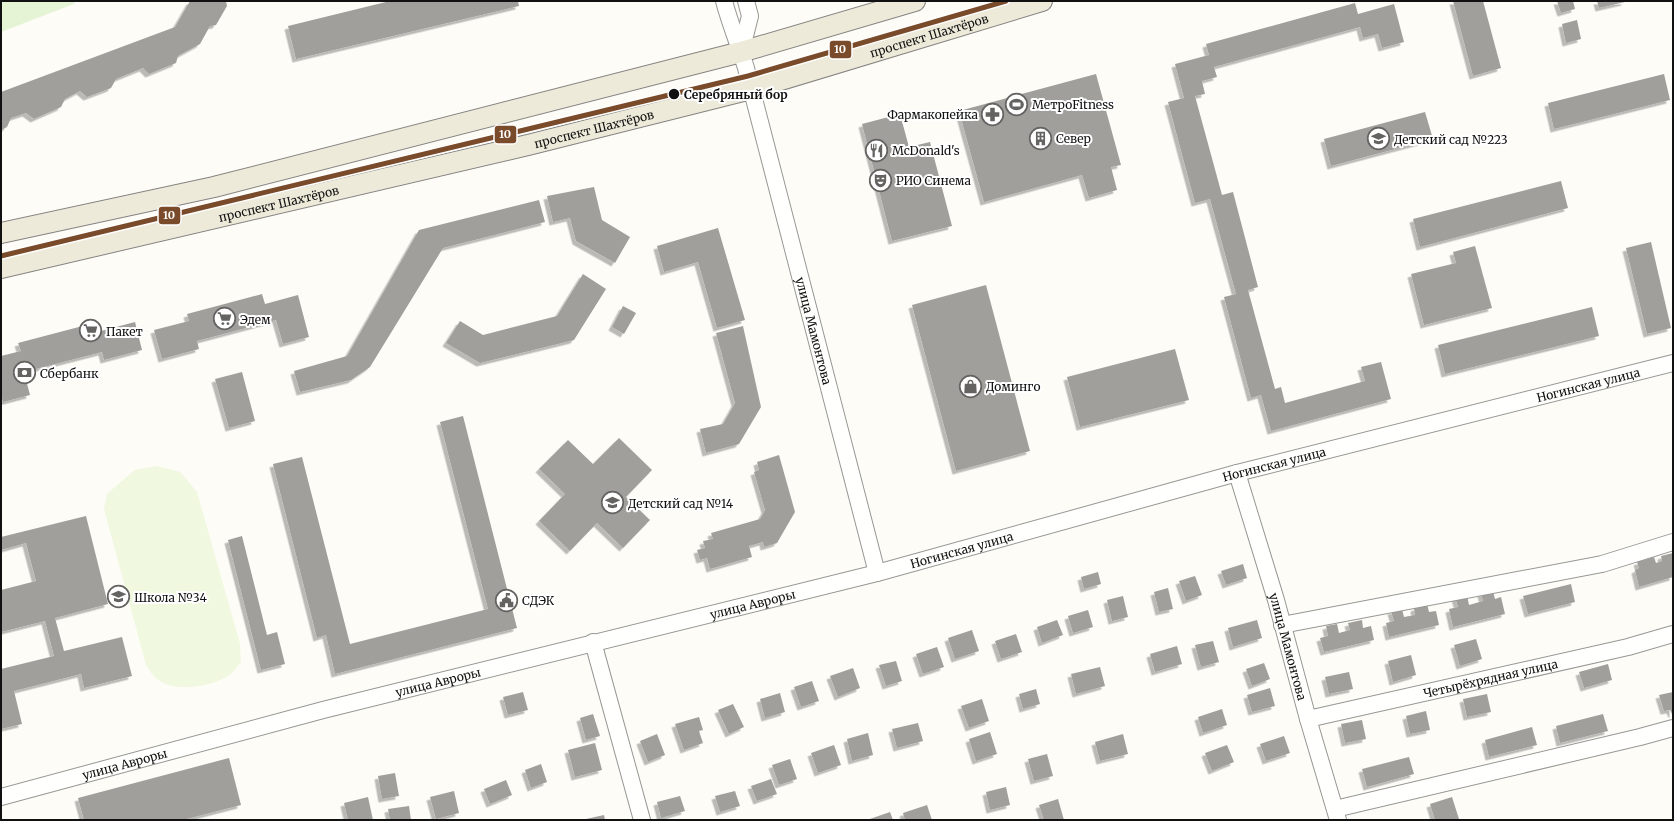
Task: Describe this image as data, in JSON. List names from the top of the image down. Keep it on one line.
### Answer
{"streets":{"main road":["проспект Шахтёров"],"street":["улица Мамонтова","Ногинская улица","улица Авроры","Четырёхрядная улица"]},"crossings":[["проспект Шахтёров","улица Мамонтова"],["улица Мамонтова","Ногинская улица"],["улица Мамонтова","улица Авроры"],["улица Мамонтова","Четырёхрядная улица"],["Ногинская улица","улица Авроры"]],"places":{"other":["Серебряный бор"],"sports":["МетроFitness"],"pharmacy":["Фармакопейка"],"building":["Север"],"school or university":["Детский сад №223","Детский сад №14","Школа №34"],"restaurant":["McDonald's"],"theatre":["РИО Синема"],"supermarket":["Эдем","Пакет"],"bank":["Сбербанк"],"shop":["Доминго"],"public building":["СДЭК"]},"lines":["transit line 10"]}
